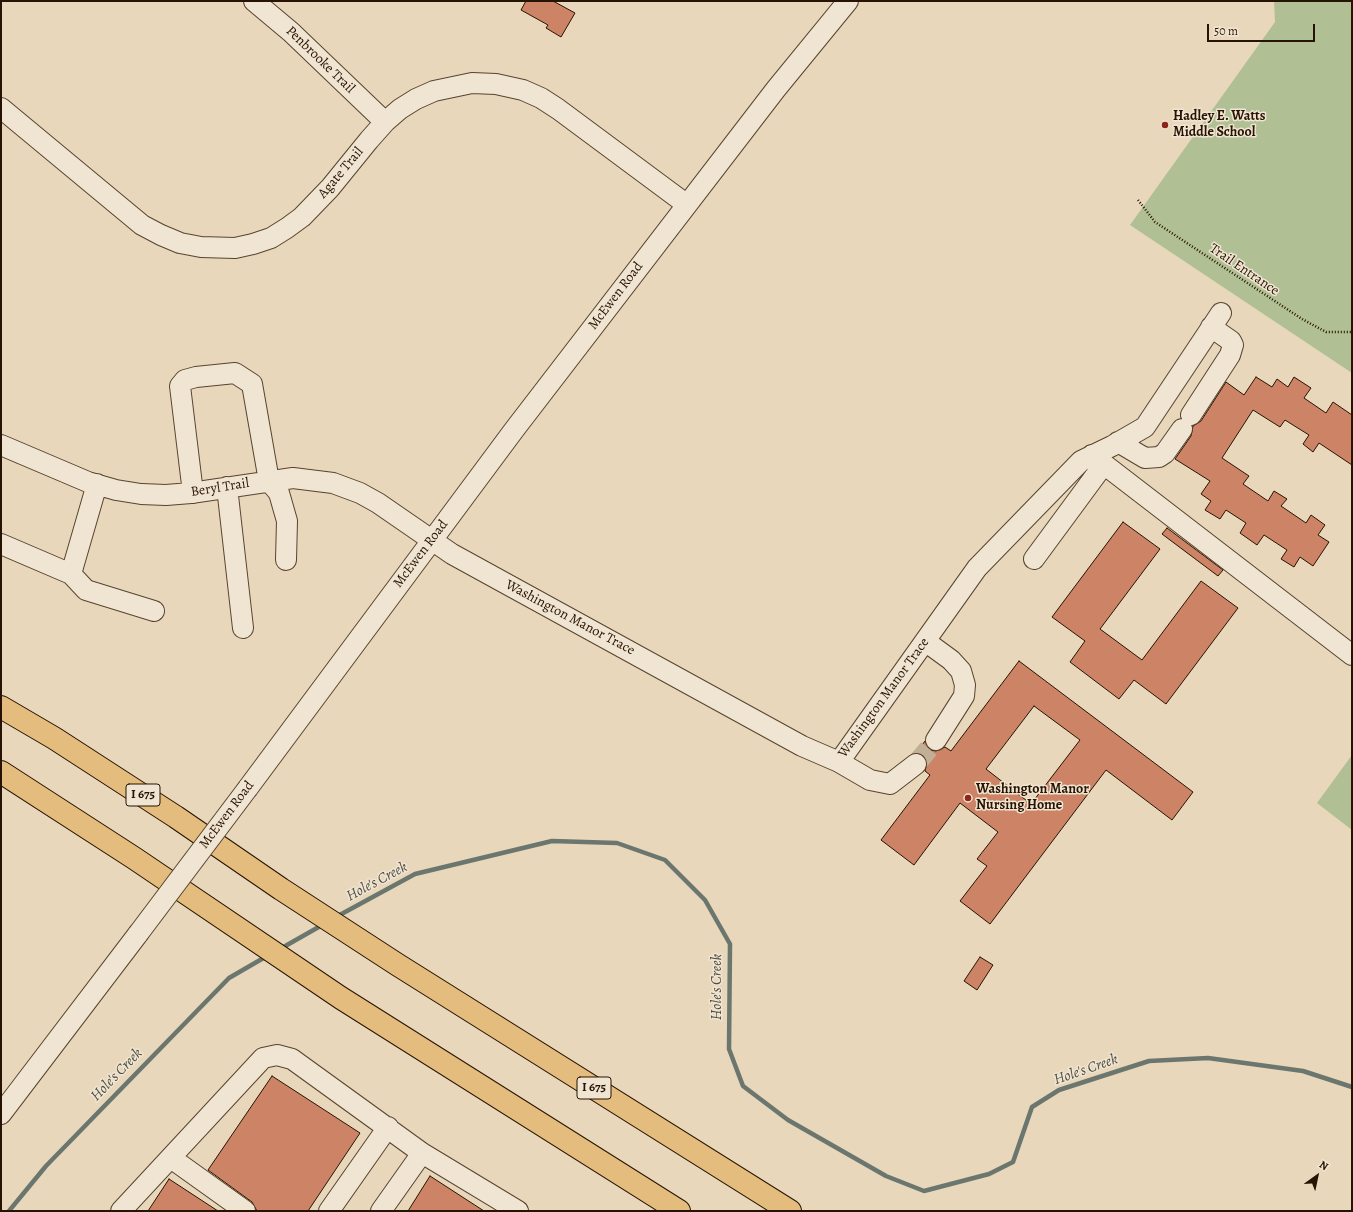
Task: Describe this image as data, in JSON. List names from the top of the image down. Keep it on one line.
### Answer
{"streets":{"highway":["I 675"],"street":["Penbrooke Trail","Agate Trail","McEwen Road","Beryl Trail","Washington Manor Trace"],"path":["Trail Entrance"]},"crossings":[["Penbrooke Trail","Agate Trail"],["Agate Trail","McEwen Road"],["McEwen Road","Beryl Trail"],["McEwen Road","Washington Manor Trace"],["Beryl Trail","Washington Manor Trace"]],"water":["Hole's Creek"],"places":["Hadley E. Watts Middle School","Washington Manor Nursing Home"],"scale_bar":"50 m","north":"top right"}
